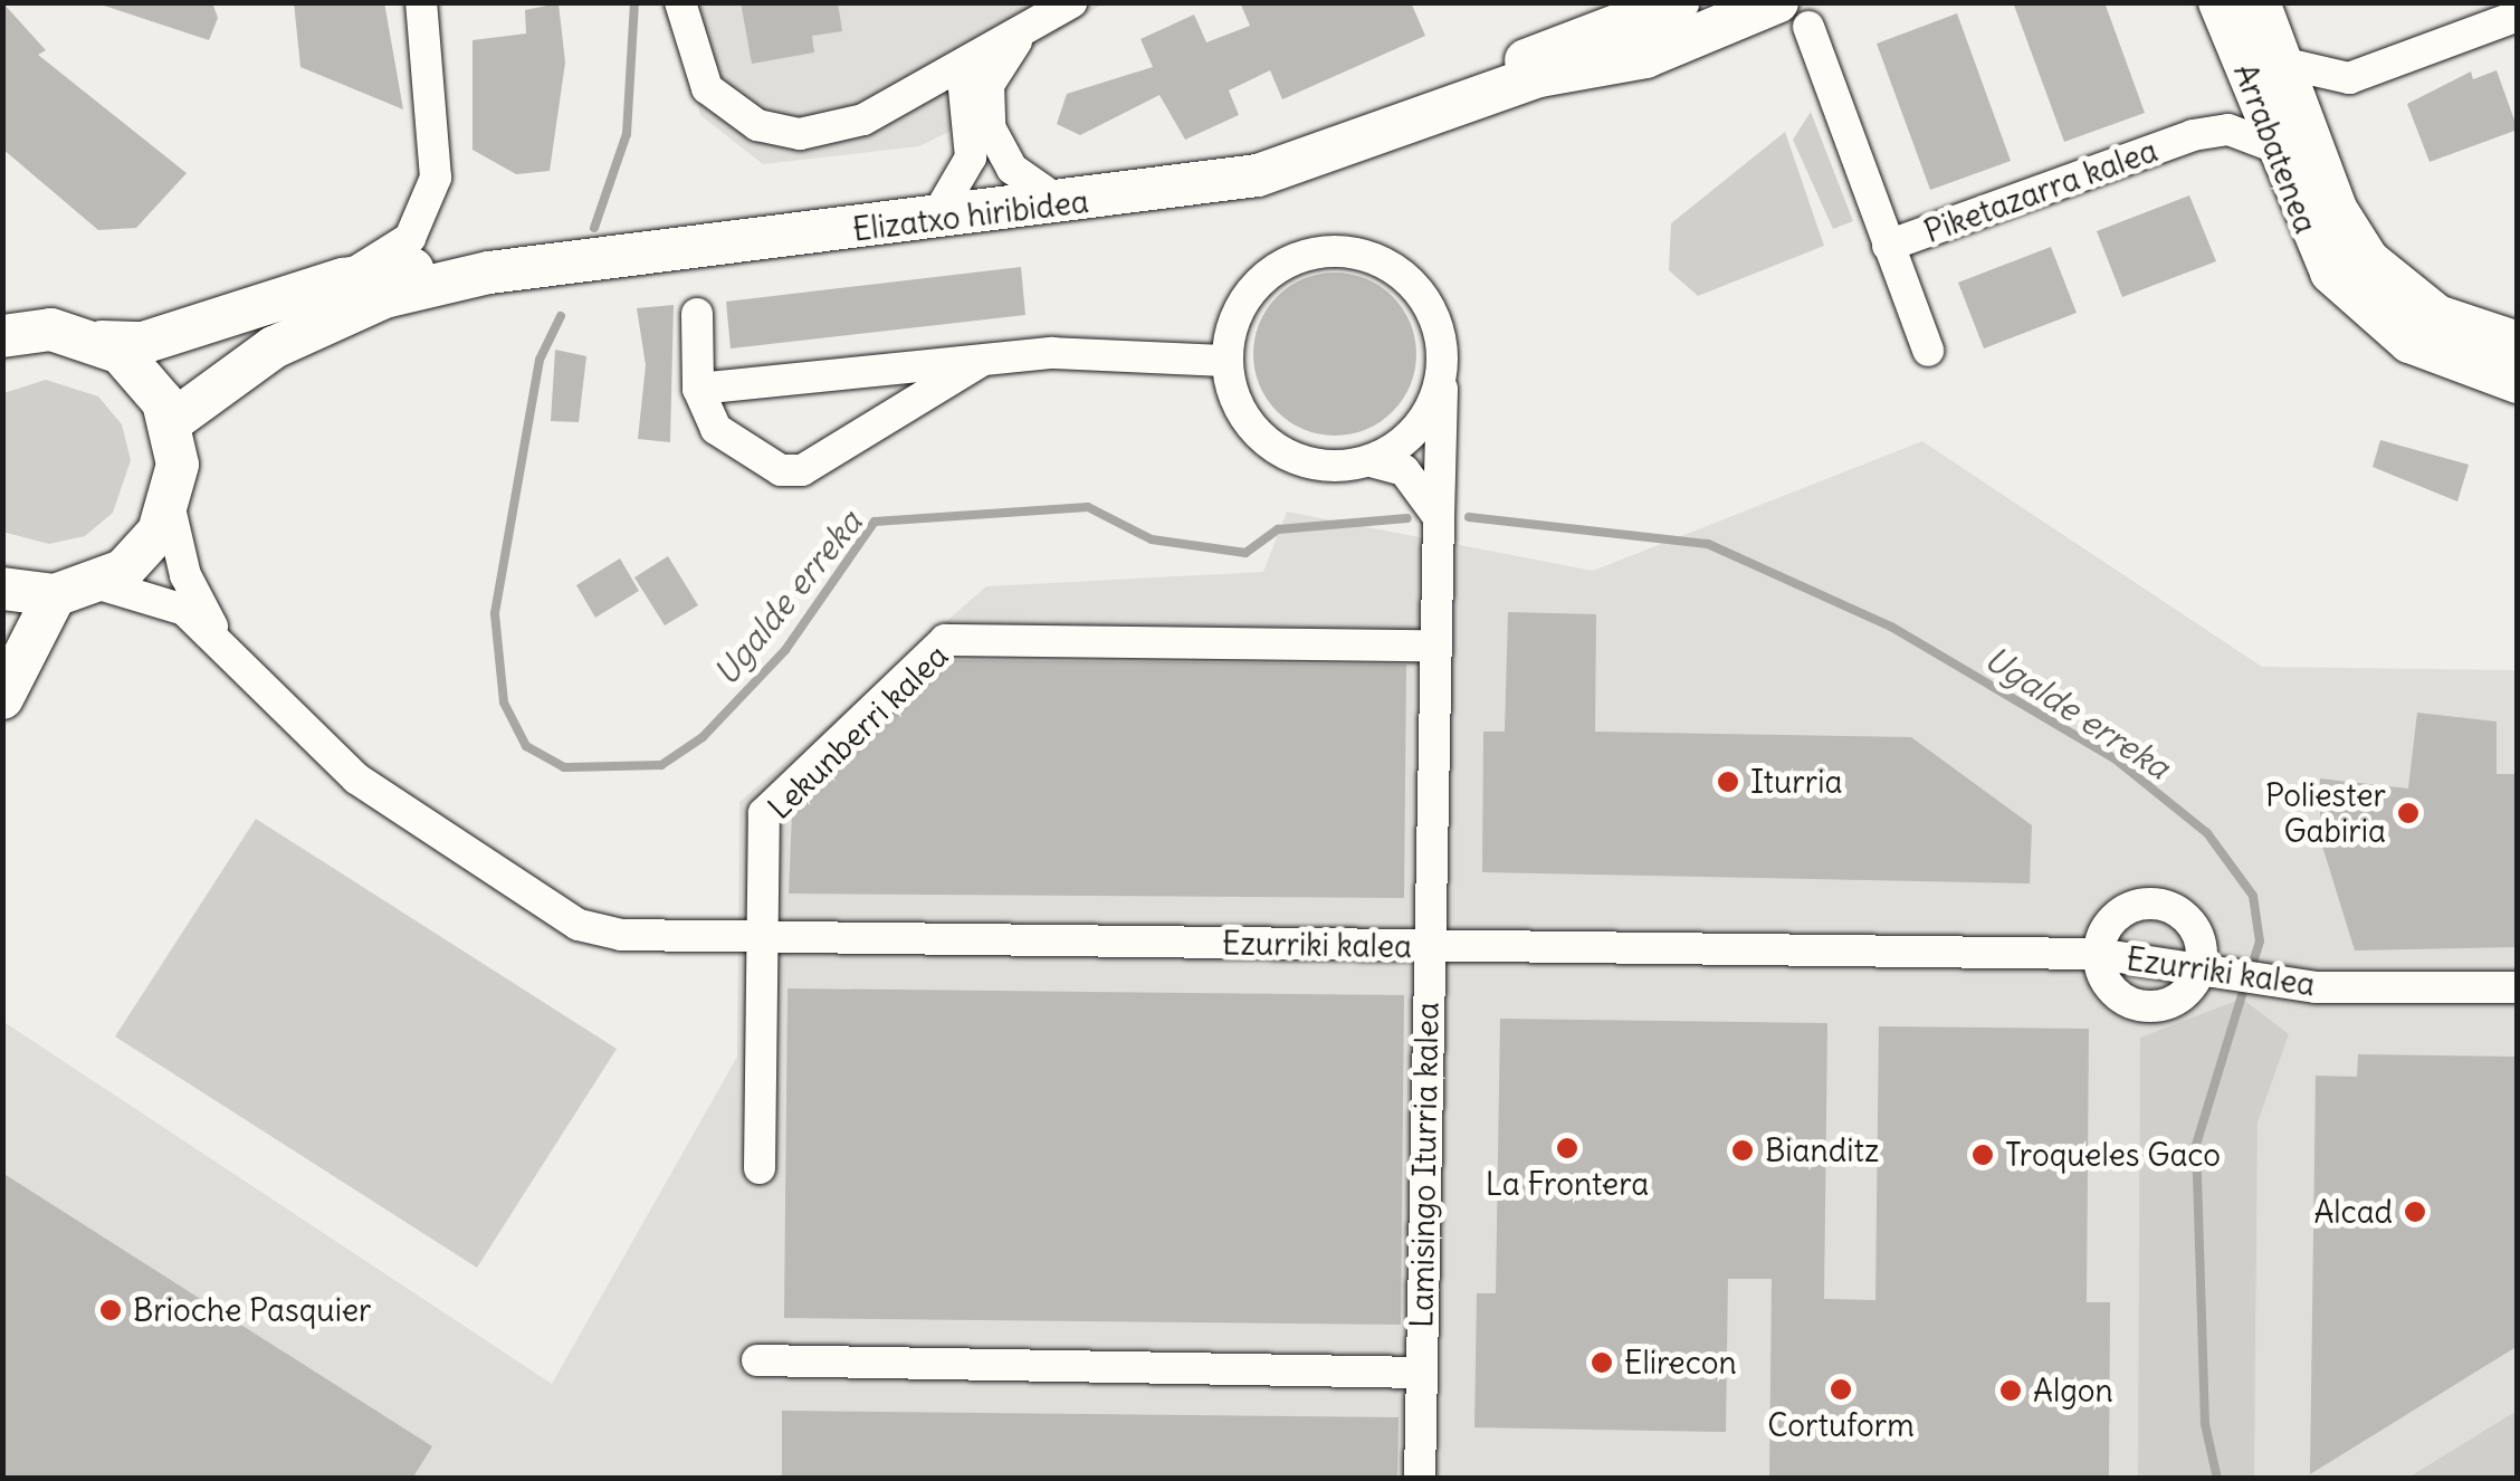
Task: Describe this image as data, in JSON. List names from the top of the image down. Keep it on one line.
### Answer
{"streets":{"main road":["Arrabatenea","Elizatxo hiribidea"],"street":["Piketazarra kalea","Lekunberri kalea","Ezurriki kalea","Lamisingo Iturria kalea"]},"crossings":[["Arrabatenea","Piketazarra kalea"],["Piketazarra kalea","Elizatxo hiribidea"],["Lekunberri kalea","Ezurriki kalea"],["Lekunberri kalea","Lamisingo Iturria kalea"],["Ezurriki kalea","Lamisingo Iturria kalea"]],"water":["Ugalde erreka"],"places":["Iturria","Poliester Gabiria","La Frontera","Bianditz","Troqueles Gaco","Alcad","Brioche Pasquier","Elirecon","Cortuform","Algon"]}
